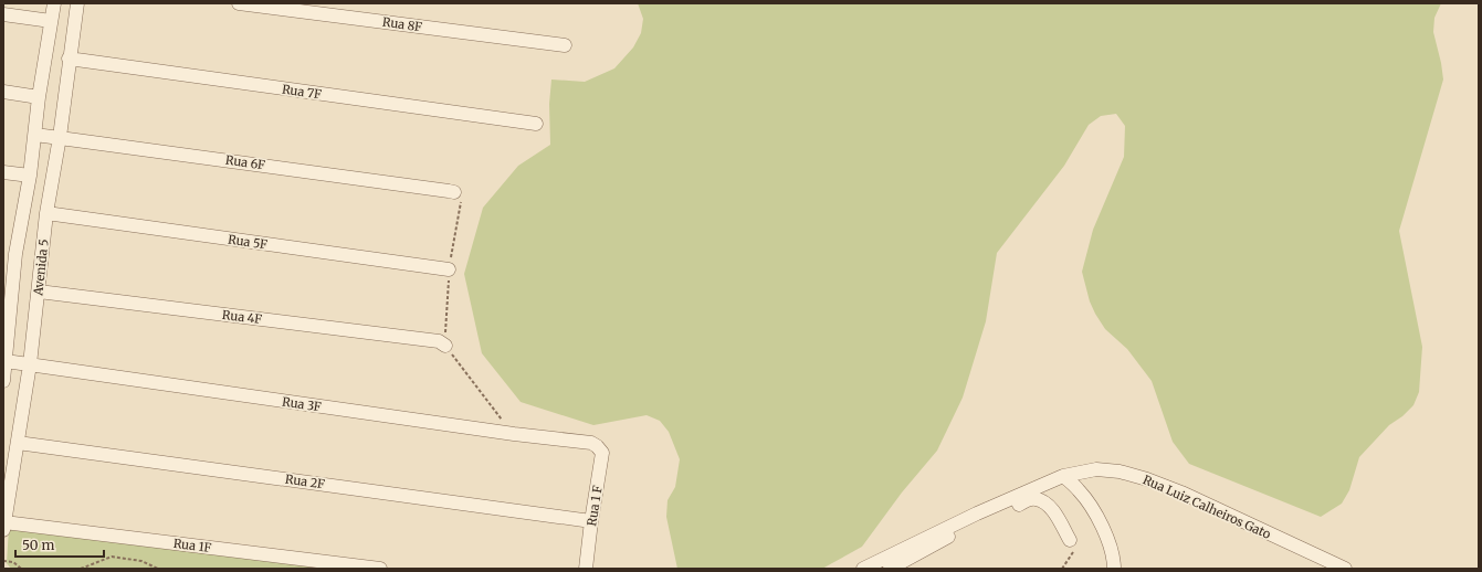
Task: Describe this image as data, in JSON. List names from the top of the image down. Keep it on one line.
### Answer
{"streets":{"street":["Rua 8F","Rua 7F","Rua 6F","Rua 5F","Avenida 5","Rua 4F","Rua 3F","Rua 2F","Rua 1 F","Rua Luiz Calheiros Gato","Rua 1F"]},"crossings":[["Rua 7F","Avenida 5"],["Rua 6F","Avenida 5"],["Rua 5F","Avenida 5"],["Avenida 5","Rua 4F"],["Avenida 5","Rua 3F"],["Avenida 5","Rua 2F"],["Avenida 5","Rua 1F"],["Rua 3F","Rua 1 F"],["Rua 2F","Rua 1 F"]],"scale_bar":"50 m"}
